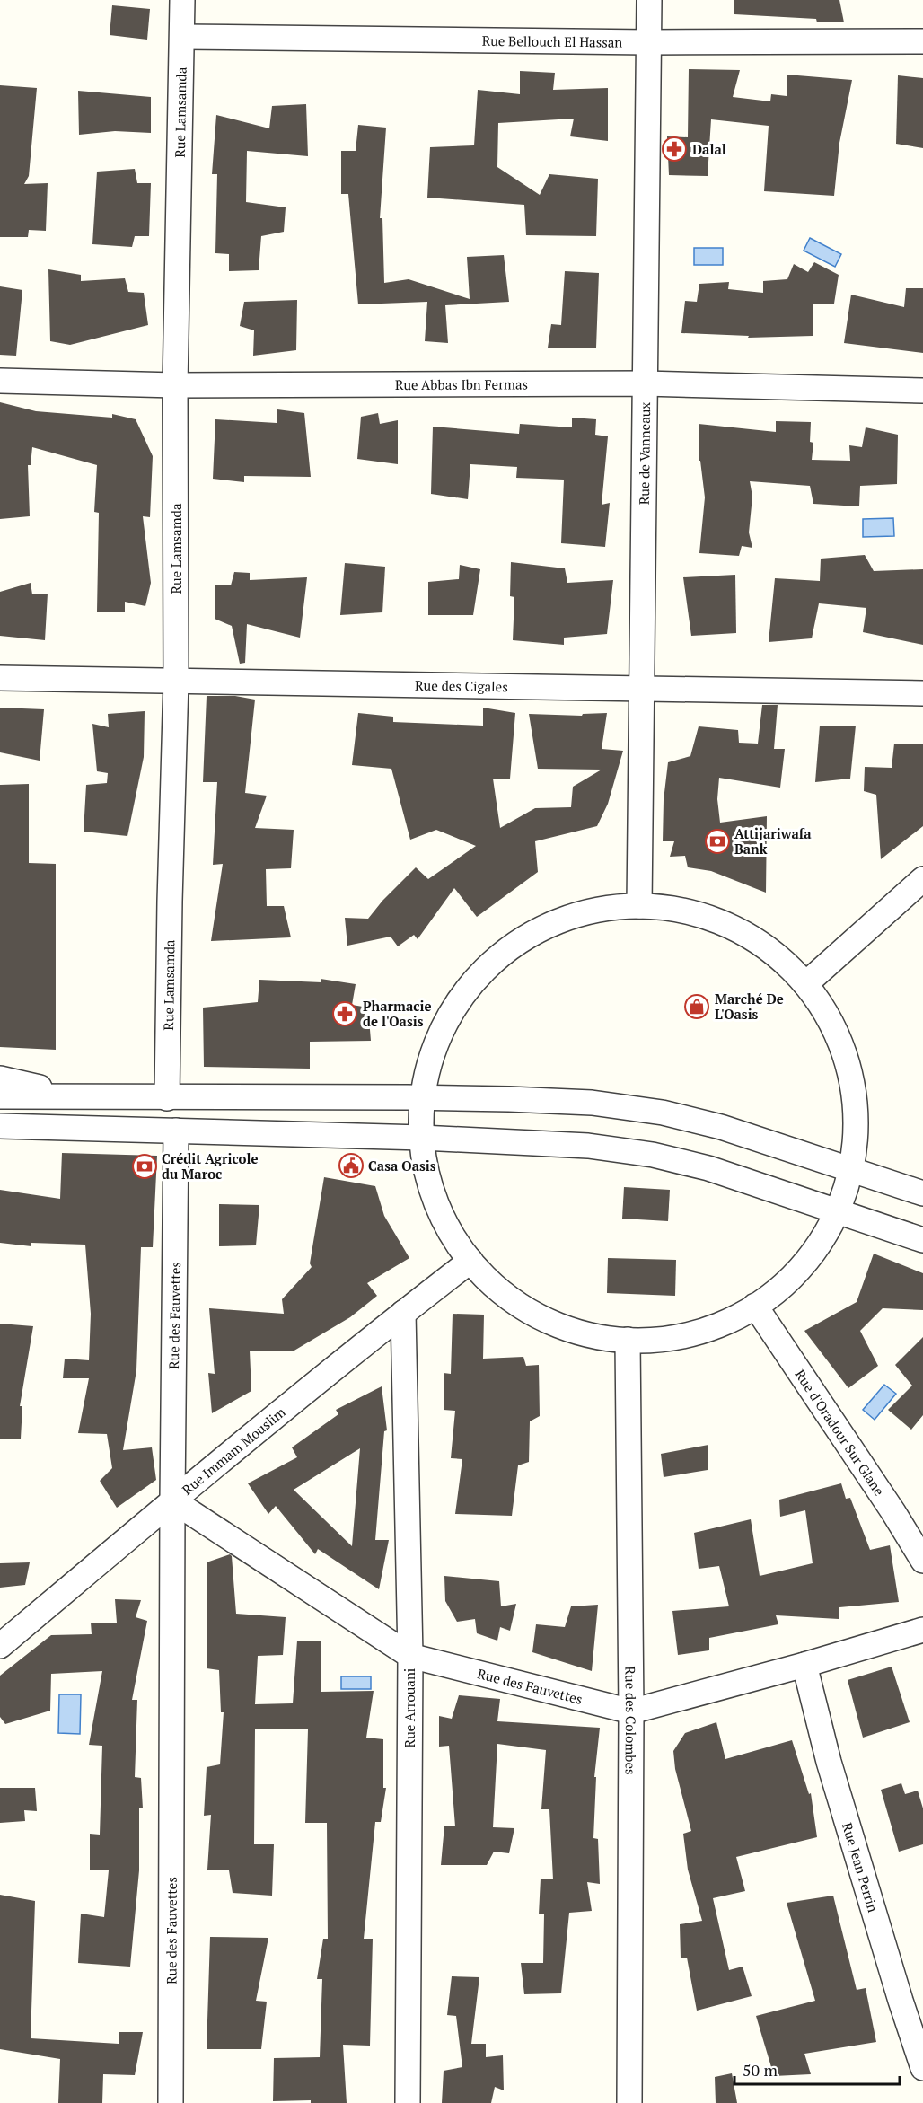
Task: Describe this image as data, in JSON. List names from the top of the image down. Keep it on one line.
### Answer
{"streets":{"street":["Rue Bellouch El Hassan","Rue Lamsamda","Rue Abbas Ibn Fermas","Rue de Vanneaux","Rue des Cigales","Rue des Fauvettes","Rue d'Oradour Sur Glane","Rue Immam Mouslim","Rue Arrouani","Rue des Colombes","Rue Jean Perrin"]},"crossings":[["Rue Bellouch El Hassan","Rue Lamsamda"],["Rue Bellouch El Hassan","Rue de Vanneaux"],["Rue Lamsamda","Rue Abbas Ibn Fermas"],["Rue Lamsamda","Rue des Cigales"],["Rue Abbas Ibn Fermas","Rue de Vanneaux"],["Rue de Vanneaux","Rue des Cigales"],["Rue des Fauvettes","Rue Immam Mouslim"],["Rue des Fauvettes","Rue Arrouani"],["Rue des Fauvettes","Rue des Colombes"],["Rue des Fauvettes","Rue Jean Perrin"],["Rue Immam Mouslim","Rue Arrouani"]],"places":{"pharmacy":["Dalal","Pharmacie de l'Oasis"],"bank":["Attijariwafa Bank","Crédit Agricole du Maroc"],"shop":["Marché De L'Oasis"],"public building":["Casa Oasis"]},"scale_bar":"50 m"}
